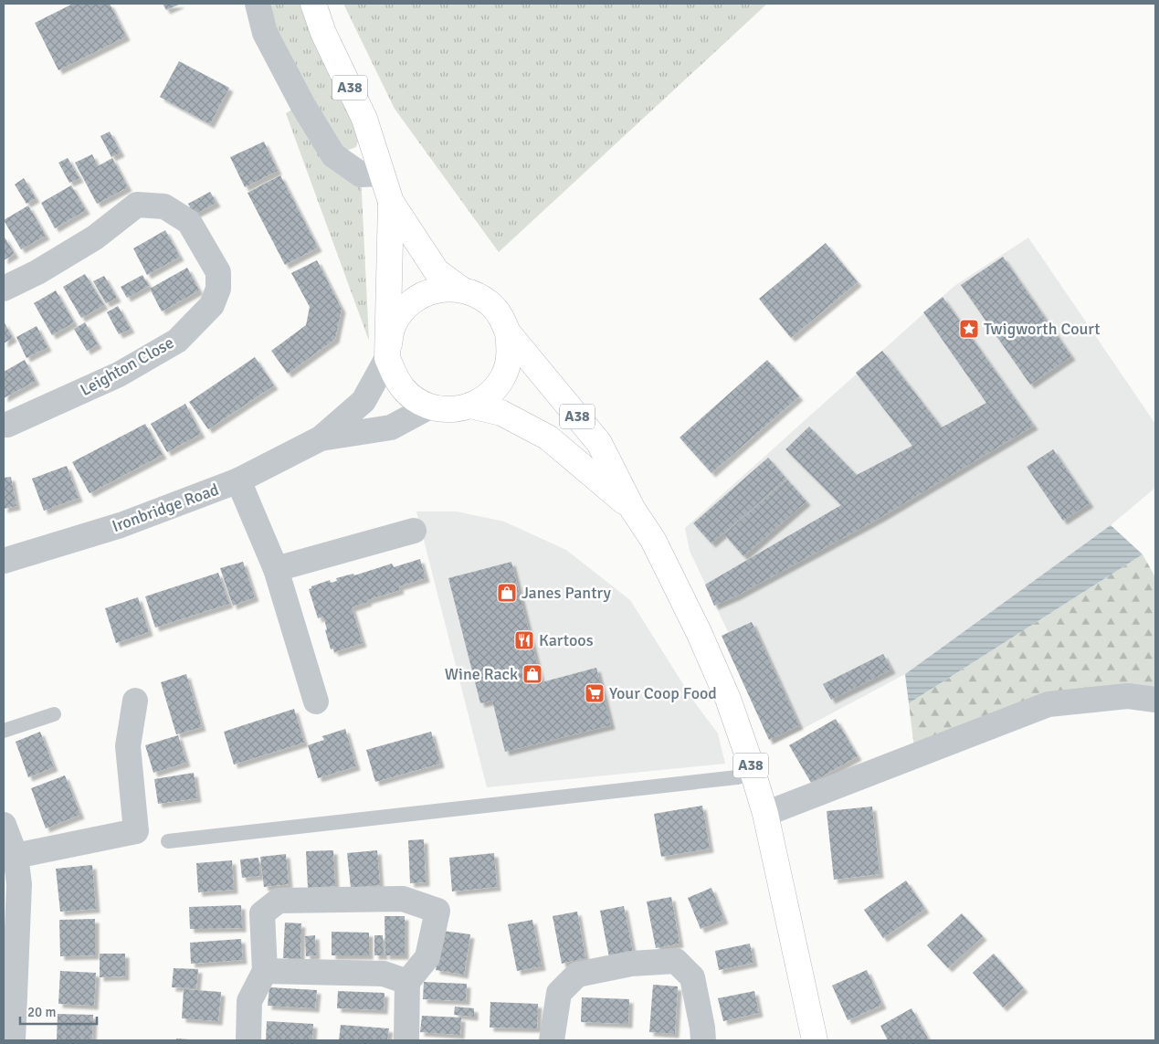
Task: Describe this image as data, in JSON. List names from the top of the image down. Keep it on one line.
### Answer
{"streets":{"main road":["A38"],"street":["Leighton Close","Ironbridge Road"]},"crossings":[["A38","Ironbridge Road"]],"places":{"place":["Twigworth Court"],"shop":["Janes Pantry","Wine Rack"],"restaurant":["Kartoos"],"supermarket":["Your Coop Food"]},"scale_bar":"20 m"}
